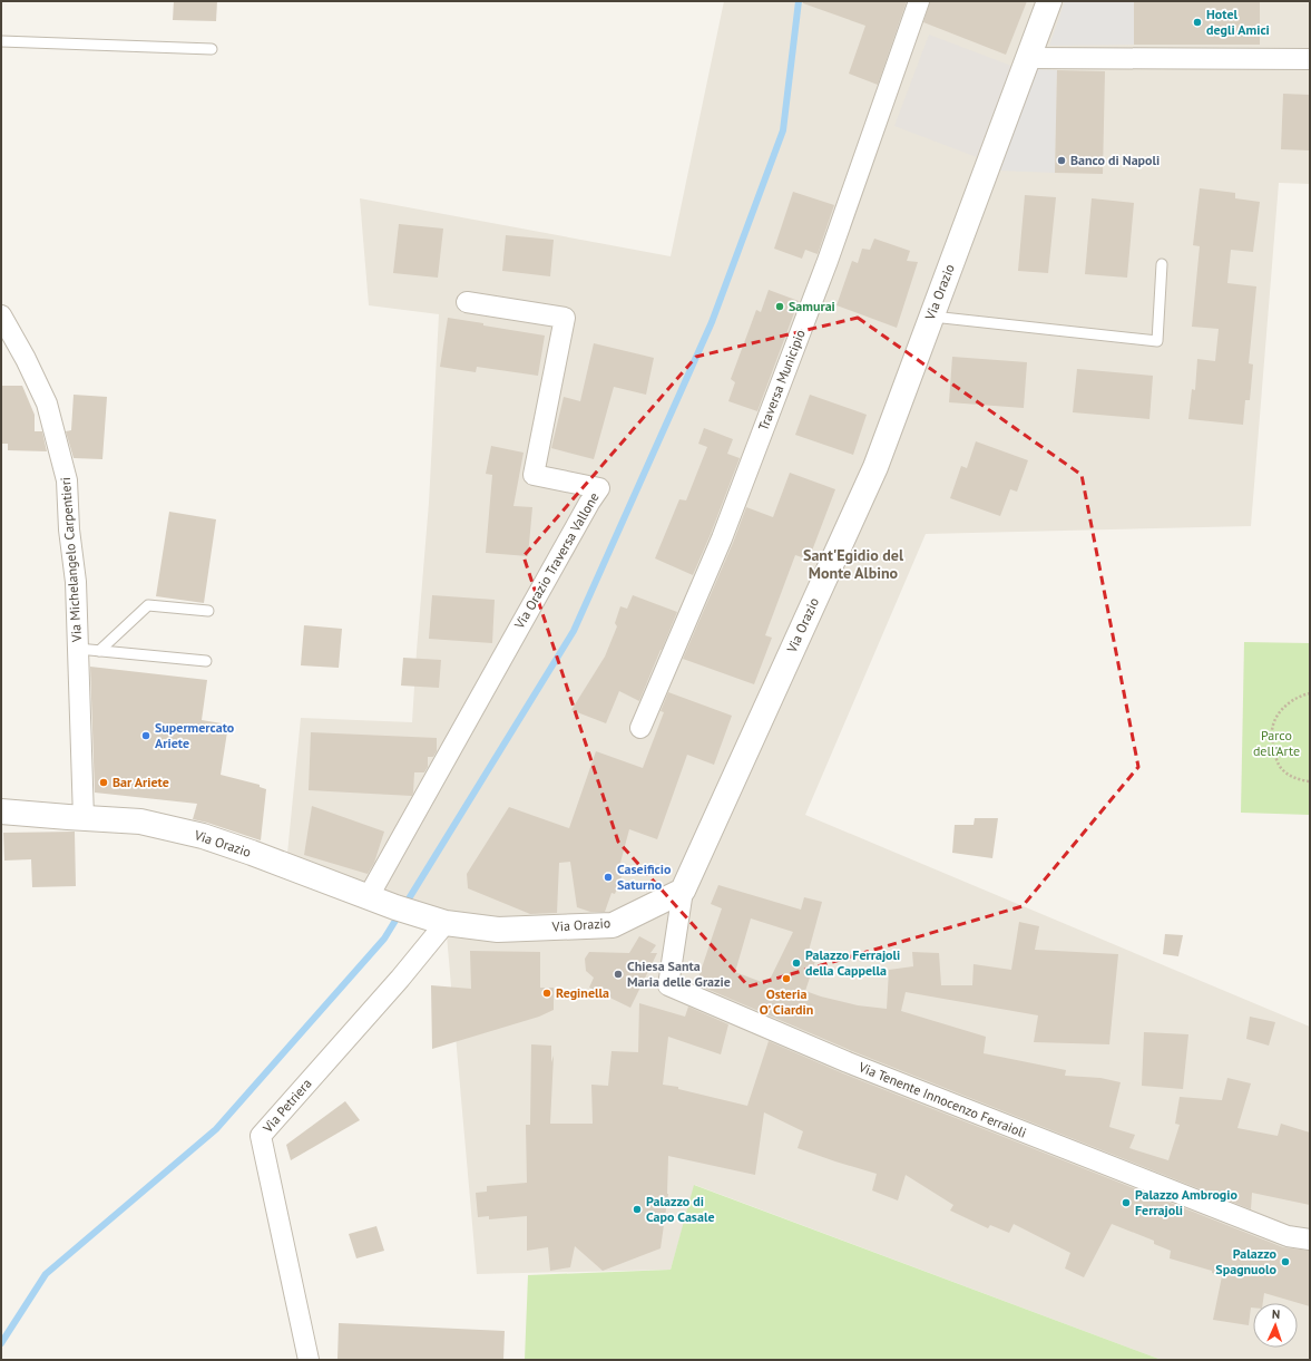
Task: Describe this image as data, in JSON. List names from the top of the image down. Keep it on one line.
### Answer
{"streets":{"street":["Via Orazio","Traversa Municipio","Via Michelangelo Carpentieri","Via Orazio Traversa Vallone","Via Tenente Innocenzo Ferraioli","Via Petriera"]},"crossings":[["Via Orazio","Via Michelangelo Carpentieri"],["Via Orazio","Via Orazio Traversa Vallone"],["Via Orazio","Via Tenente Innocenzo Ferraioli"],["Via Orazio","Via Petriera"]],"districts":["Sant'Egidio del Monte Albino"],"parks":["Parco dell'Arte"],"places":["Hotel degli Amici","Banco di Napoli","Samurai","Supermercato Ariete","Bar Ariete","Caseificio Saturno","Palazzo Ferrajoli della Cappella","Chiesa Santa Maria delle Grazie","Osteria O' Ciardin","Reginella","Palazzo Ambrogio Ferrajoli","Palazzo di Capo Casale","Palazzo Spagnuolo"],"north":"top"}
